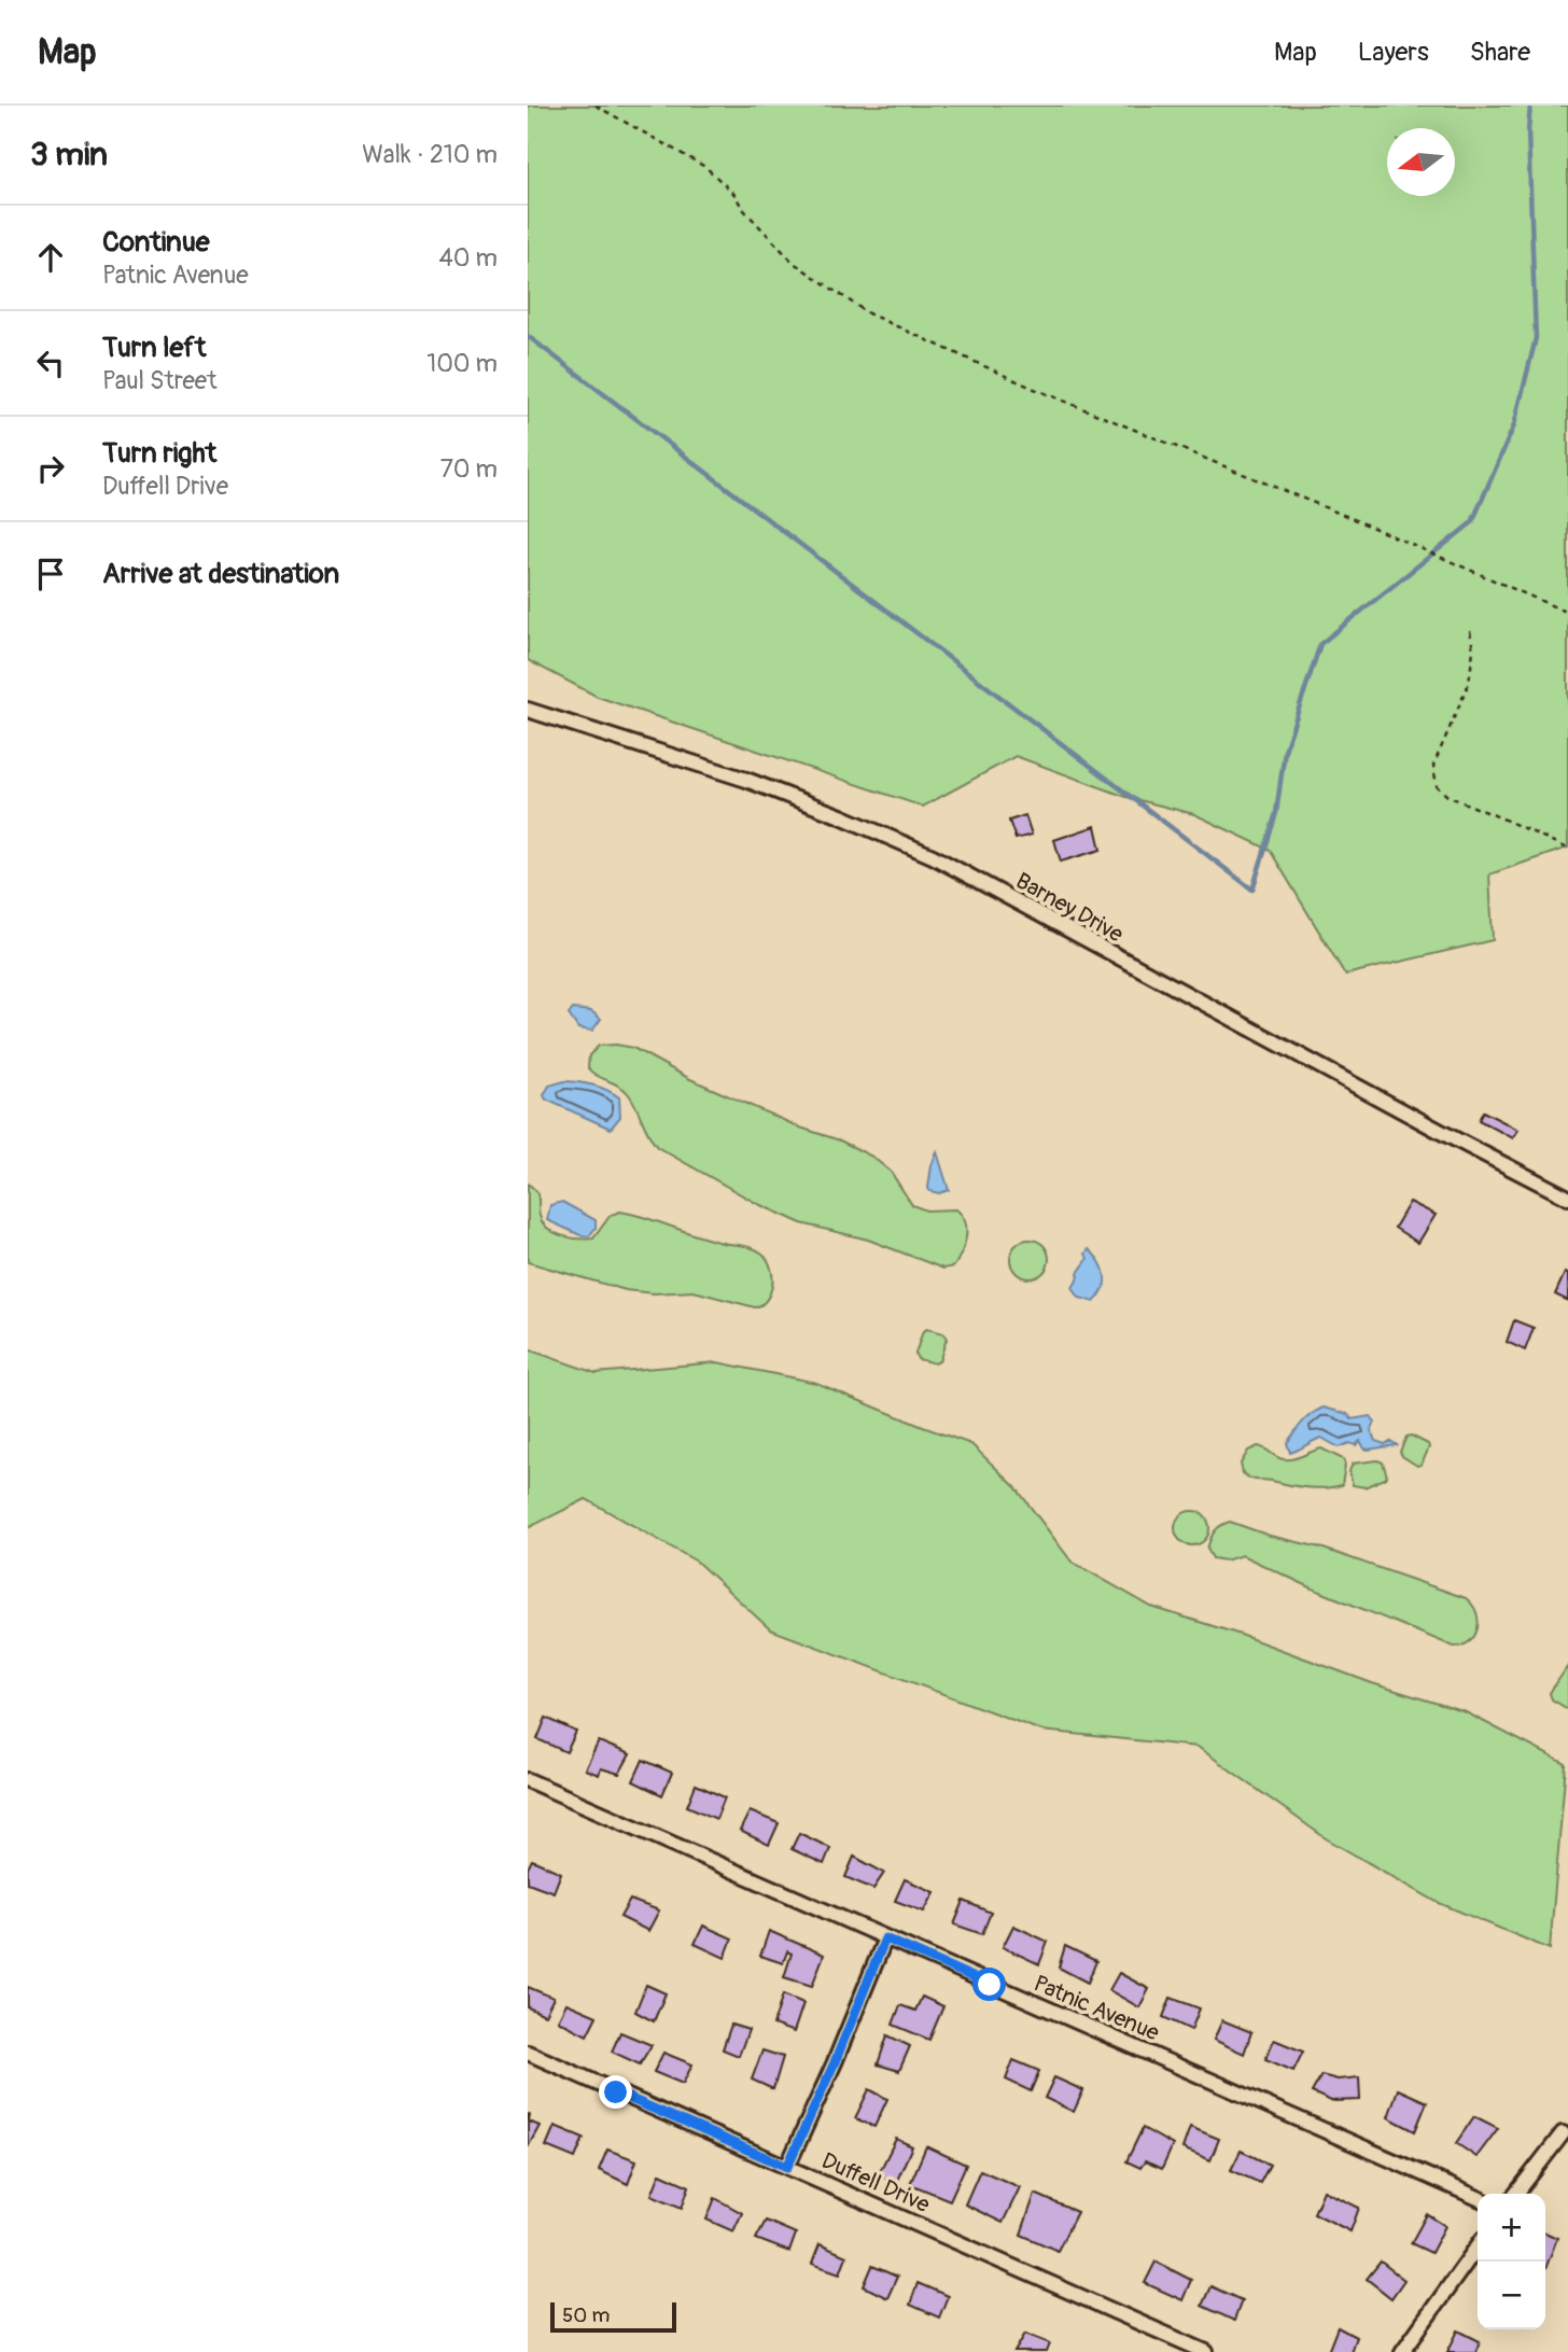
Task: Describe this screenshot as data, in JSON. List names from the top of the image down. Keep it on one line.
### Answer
{"streets":{"street":["Barney Drive","Patnic Avenue","Duffell Drive"]},"scale_bar":"50 m","north":"left","page":{"header":"Map","nav":["Map","Layers","Share"],"heading":["3 min","Walk · 210 m"],"list":[["Continue","Patnic Avenue","40 m"],["Turn left","Paul Street","100 m"],["Turn right","Duffell Drive","70 m"],"Arrive at destination"],"map_buttons":["+","−"],"scale":"50 m"}}
